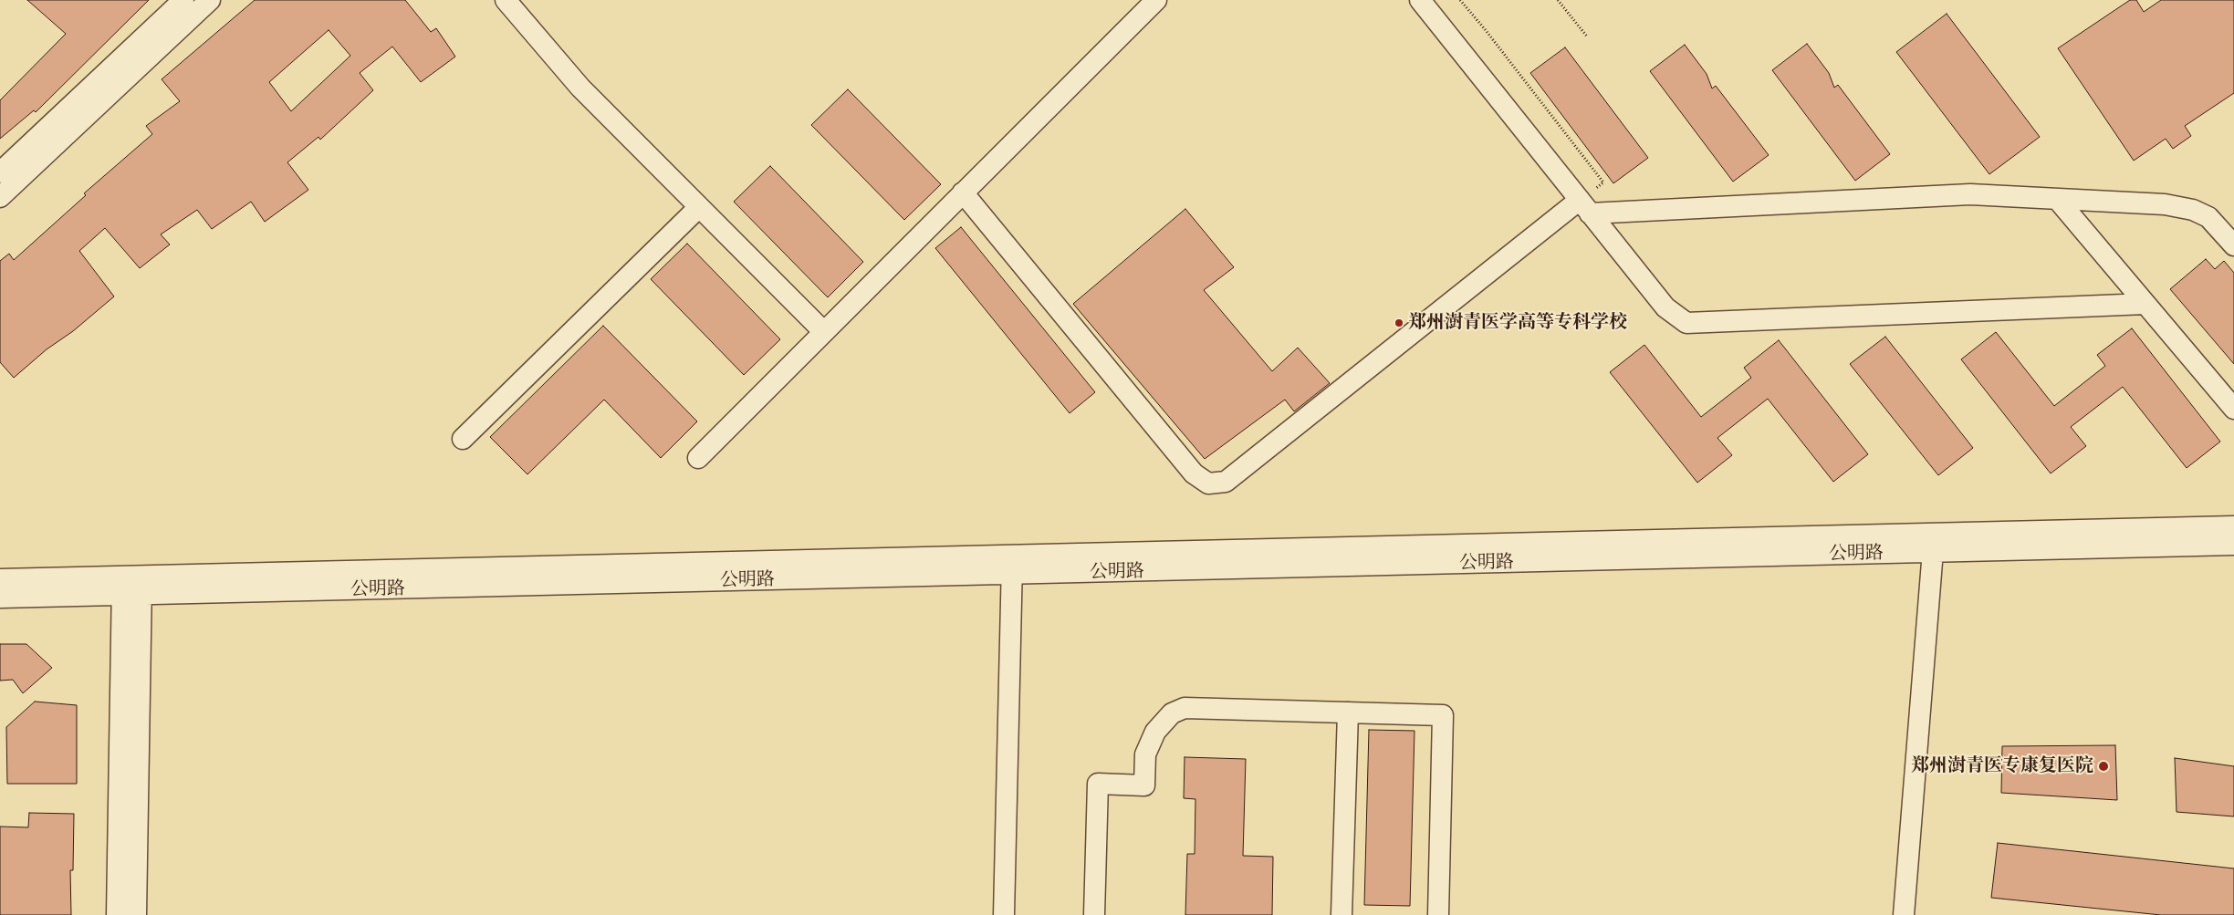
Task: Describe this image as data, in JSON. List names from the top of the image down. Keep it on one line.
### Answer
{"streets":{"street":["公明路"]},"places":["郑州澍青医学高等专科学校","郑州澍青医专康复医院"]}
